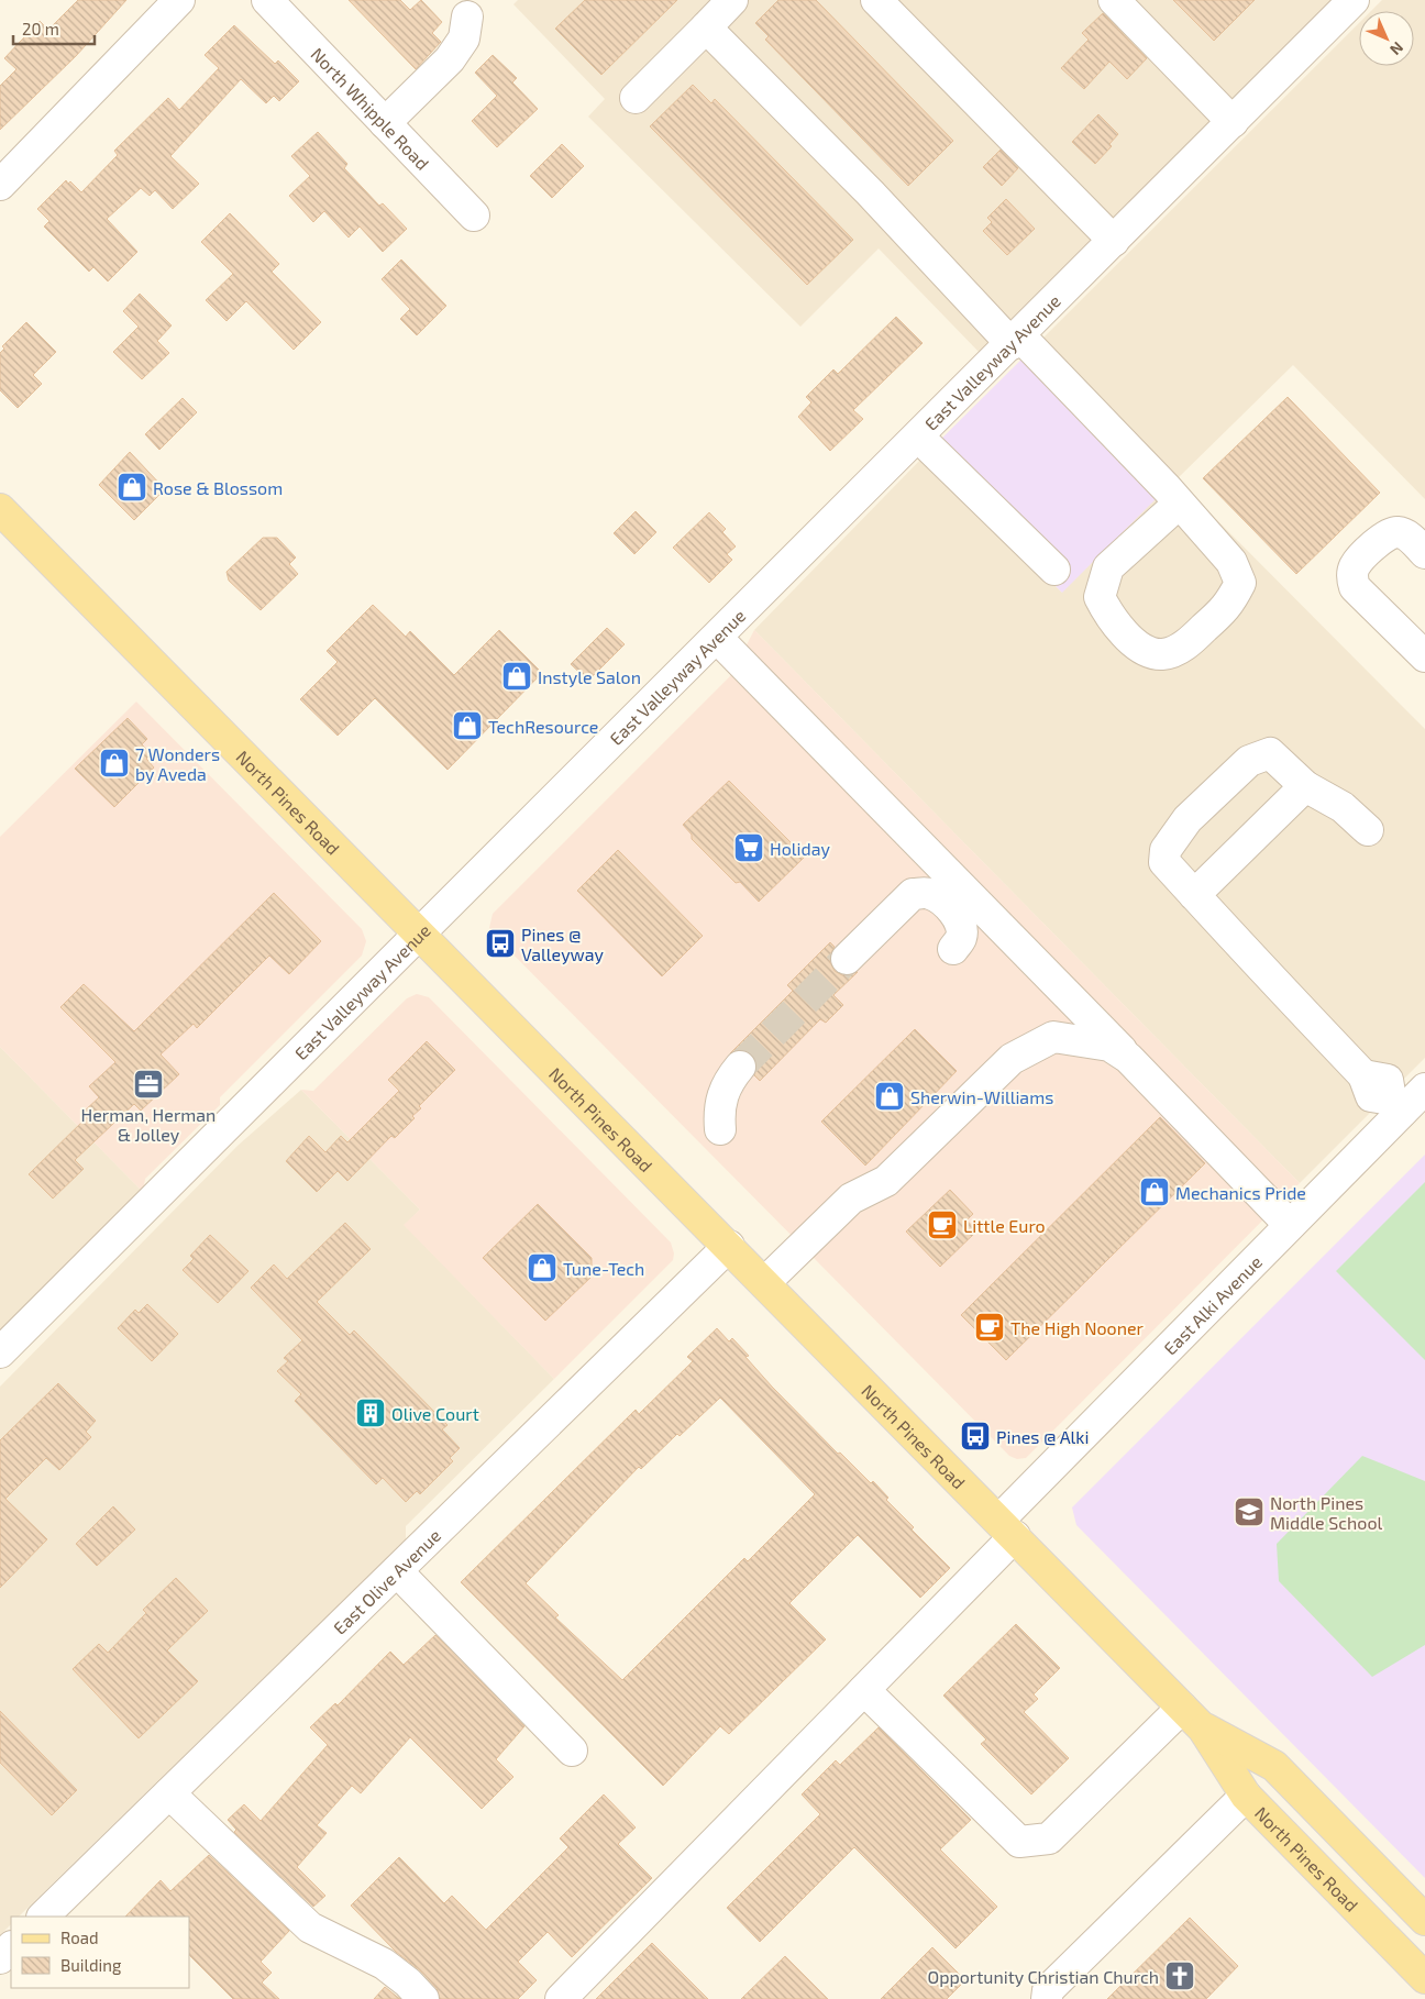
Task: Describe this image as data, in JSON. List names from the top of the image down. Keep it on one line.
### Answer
{"streets":{"main road":["North Pines Road"],"street":["North Whipple Road","East Valleyway Avenue","East Alki Avenue","East Olive Avenue"]},"crossings":[["East Valleyway Avenue","North Pines Road"],["North Pines Road","East Alki Avenue"],["North Pines Road","East Olive Avenue"]],"places":{"shop":["Rose & Blossom","Instyle Salon","TechResource","7 Wonders by Aveda","Sherwin-Williams","Mechanics Pride","Tune-Tech"],"supermarket":["Holiday"],"bus stop":["Pines @ Valleyway","Pines @ Alki"],"office":["Herman, Herman & Jolley"],"cafe":["Little Euro","The High Nooner"],"building":["Olive Court"],"school or university":["North Pines Middle School"],"church":["Opportunity Christian Church"]},"legend":["Road","Building"],"scale_bar":"20 m","north":"bottom right"}
